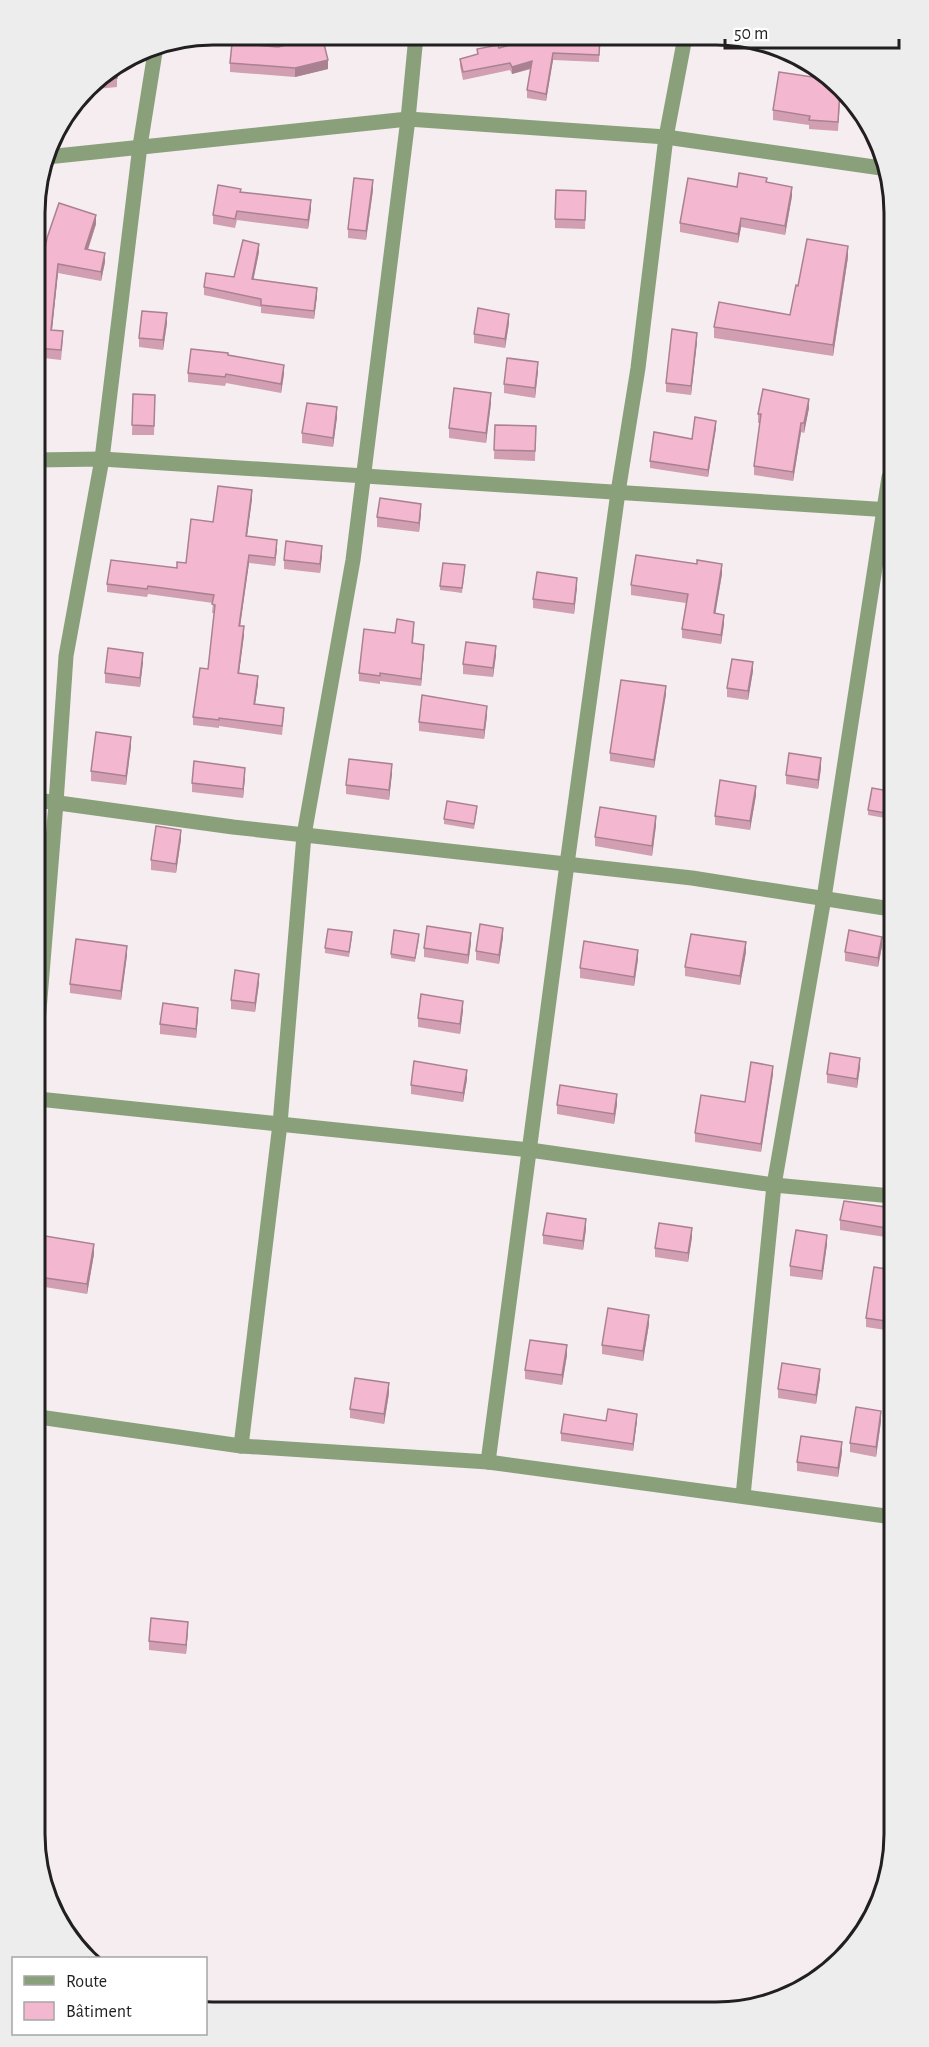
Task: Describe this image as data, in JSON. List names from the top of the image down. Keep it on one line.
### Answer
{"legend":["Route","Bâtiment"],"scale_bar":"50 m"}
